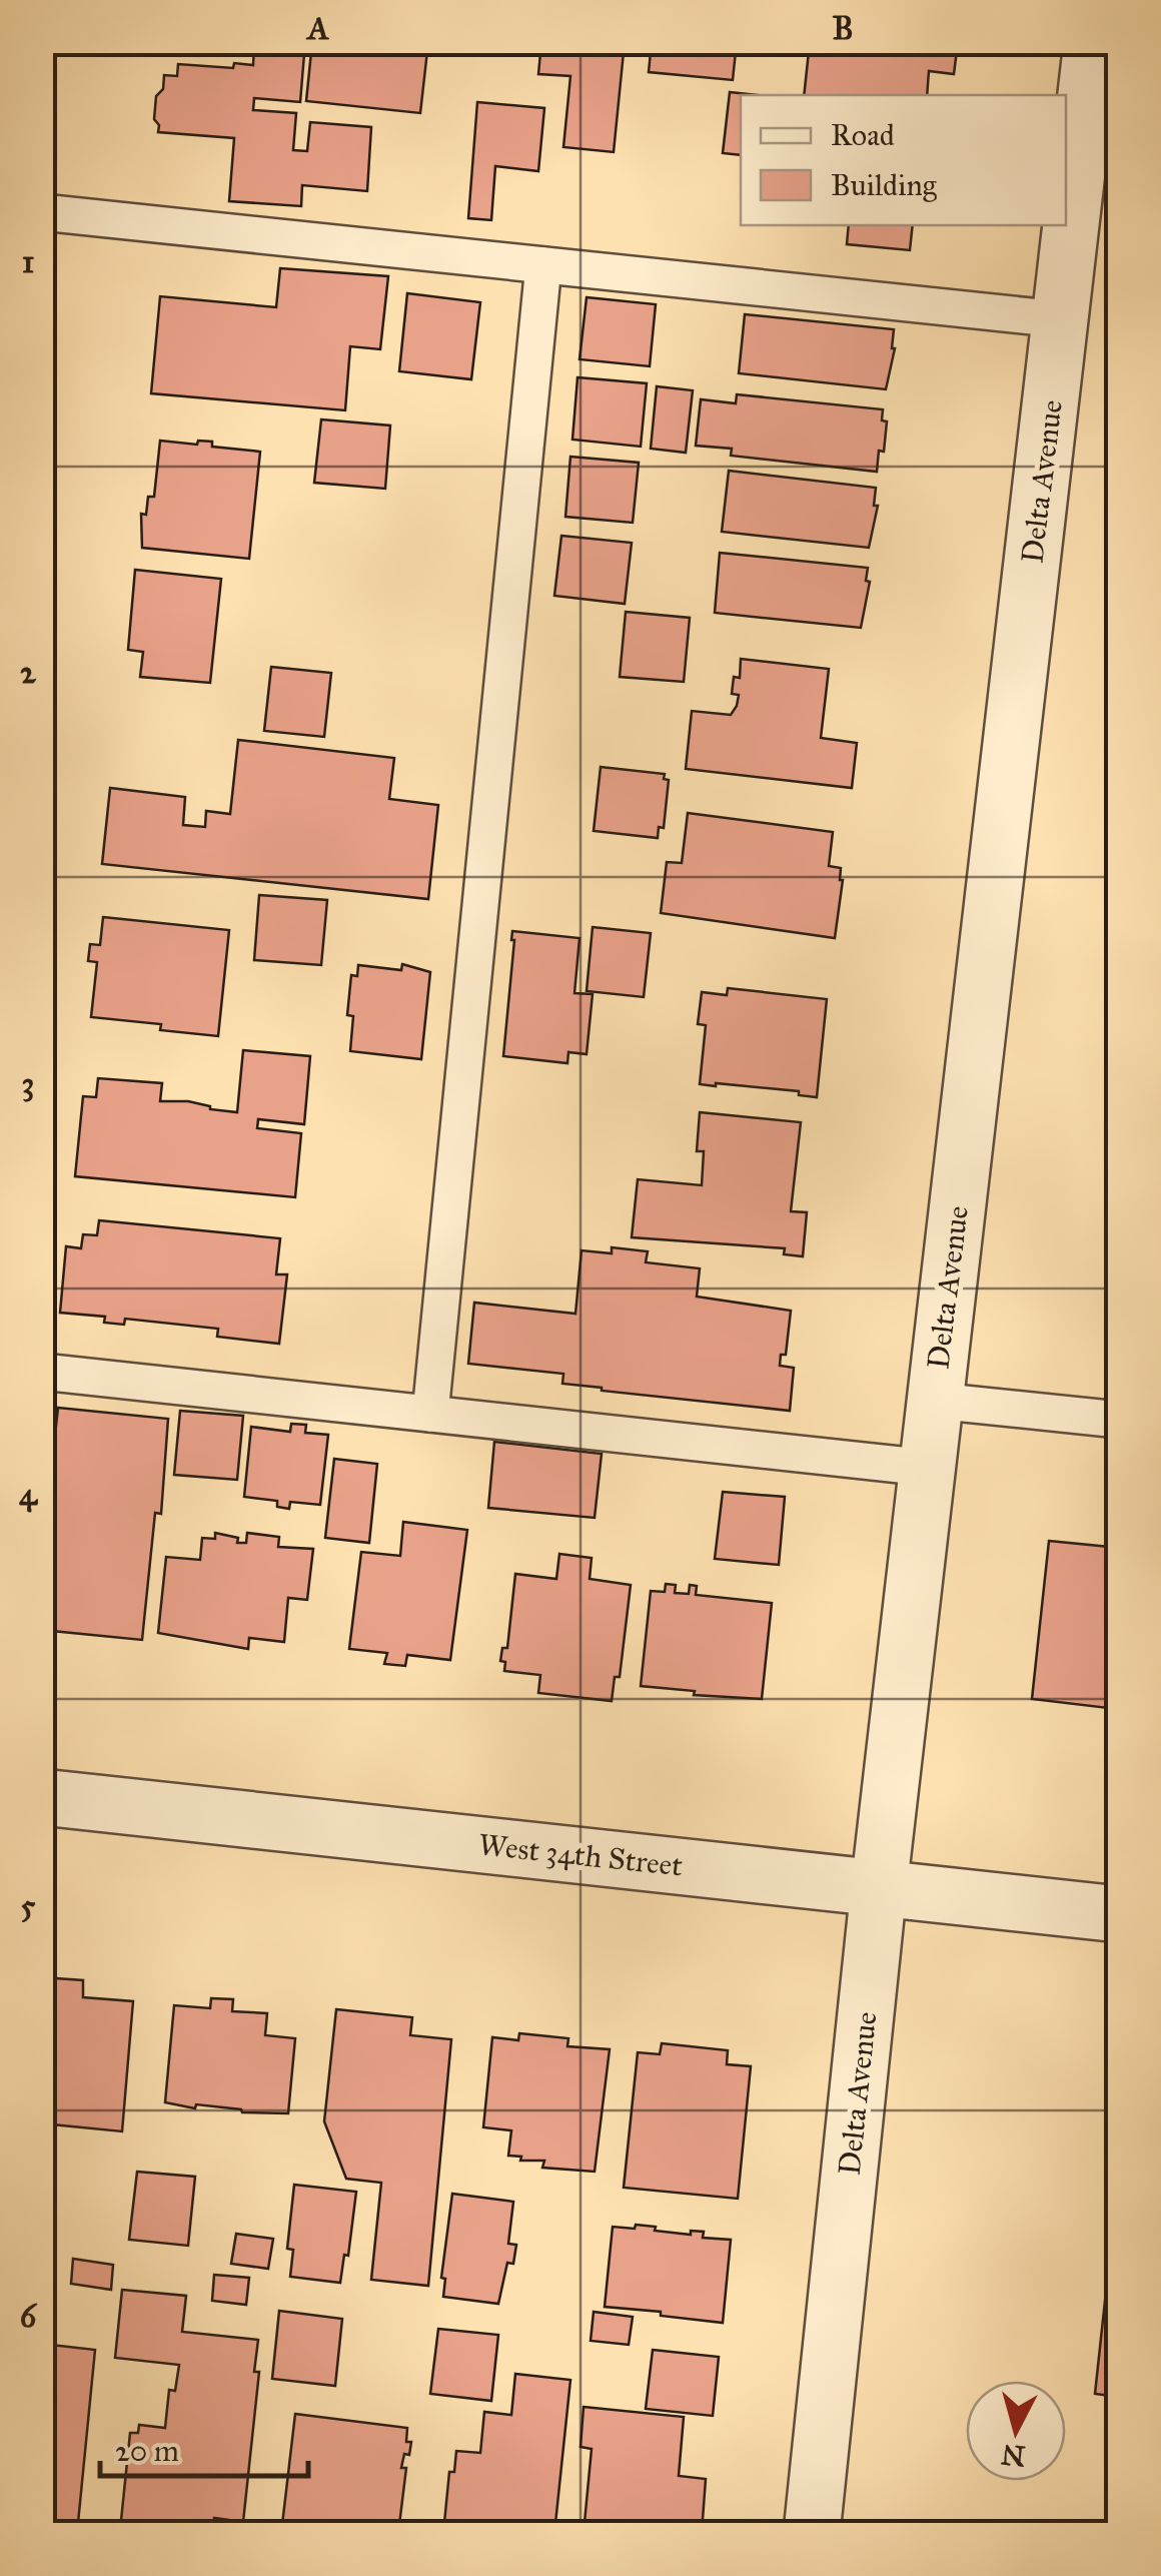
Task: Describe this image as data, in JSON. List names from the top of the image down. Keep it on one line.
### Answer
{"streets":{"street":["Delta Avenue","West 34th Street"]},"crossings":[["Delta Avenue","West 34th Street"]],"legend":["Road","Building"],"scale_bar":"20 m","north":"bottom","grid":{"columns":["A","B"],"rows":["1","2","3","4","5","6"]}}
